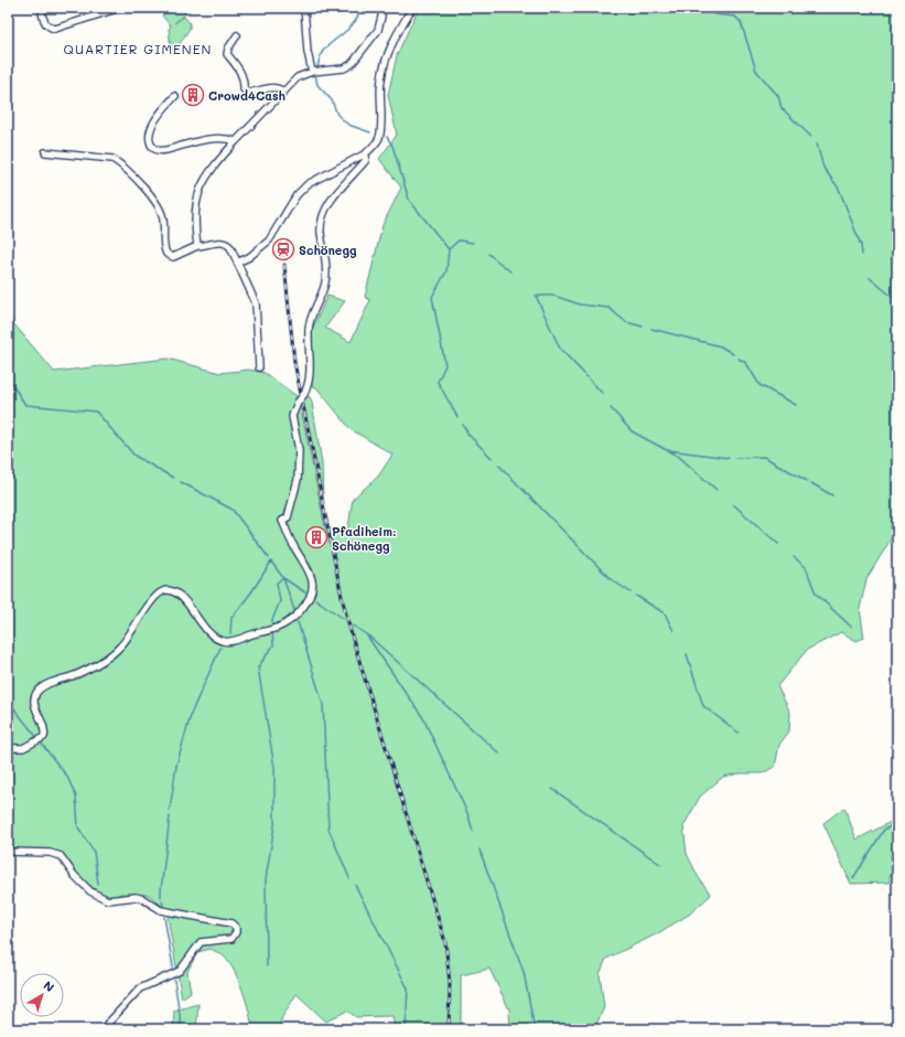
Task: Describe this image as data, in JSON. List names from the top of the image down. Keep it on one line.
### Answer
{"districts":["QUARTIER GIMENEN"],"places":{"building":["Crowd4Cash","Pfadiheim: Schönegg"],"station":["Schönegg"]},"north":"top right"}
